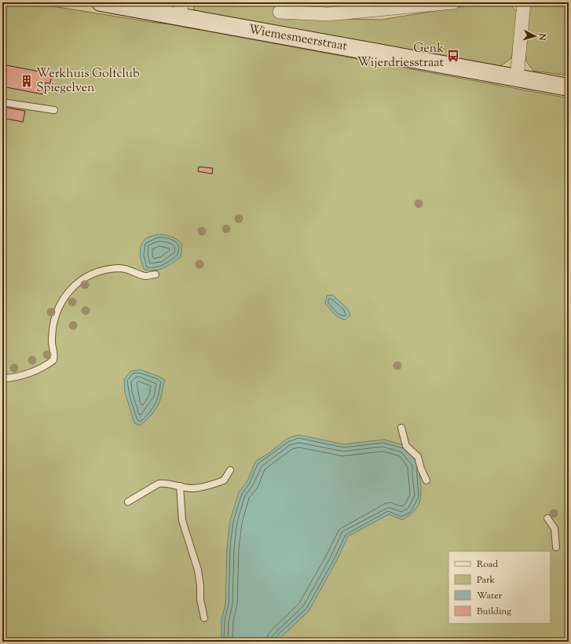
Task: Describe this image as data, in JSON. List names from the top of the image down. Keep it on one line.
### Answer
{"streets":{"main road":["Wiemesmeerstraat"]},"places":{"bus stop":["Genk Wijerdriesstraat"],"building":["Werkhuis Golfclub Spiegelven"]},"legend":["Road","Park","Water","Building"],"north":"right"}
